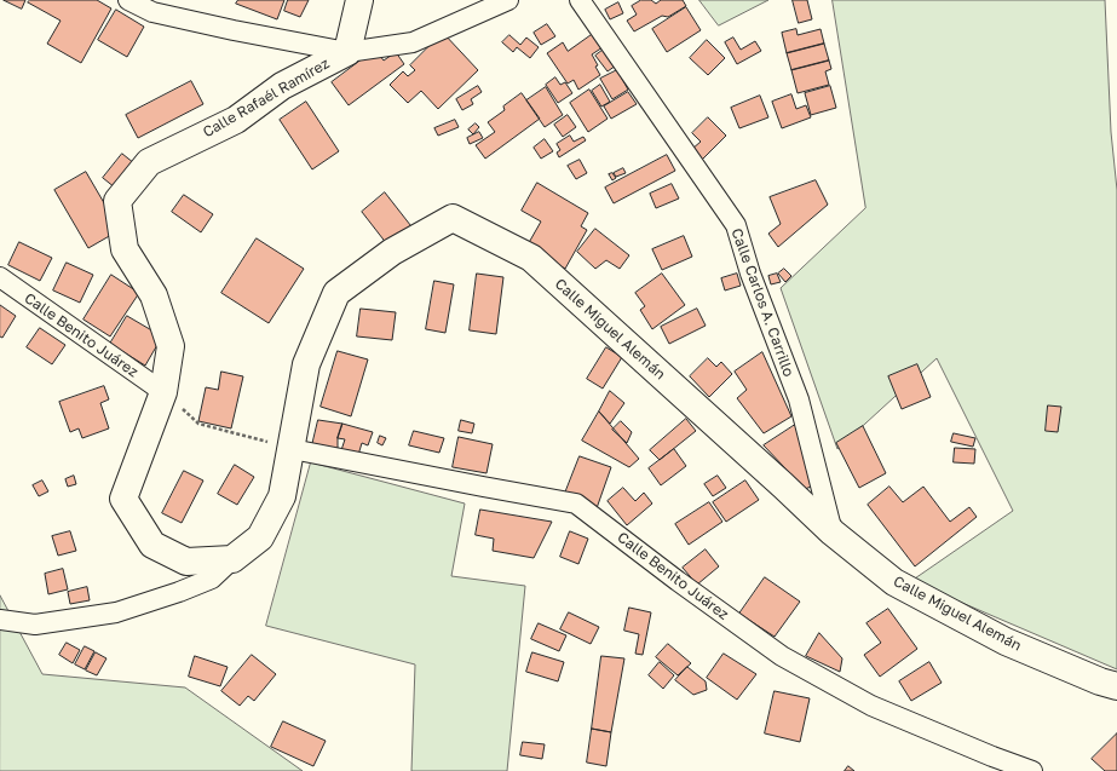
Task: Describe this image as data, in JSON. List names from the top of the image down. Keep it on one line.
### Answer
{"streets":{"main road":["Calle Rafaél Ramírez","Calle Miguel Alemán"],"street":["Calle Carlos A. Carrillo","Calle Benito Juárez"]},"crossings":[["Calle Rafaél Ramírez","Calle Miguel Alemán"],["Calle Rafaél Ramírez","Calle Benito Juárez"],["Calle Carlos A. Carrillo","Calle Miguel Alemán"],["Calle Miguel Alemán","Calle Benito Juárez"]]}
